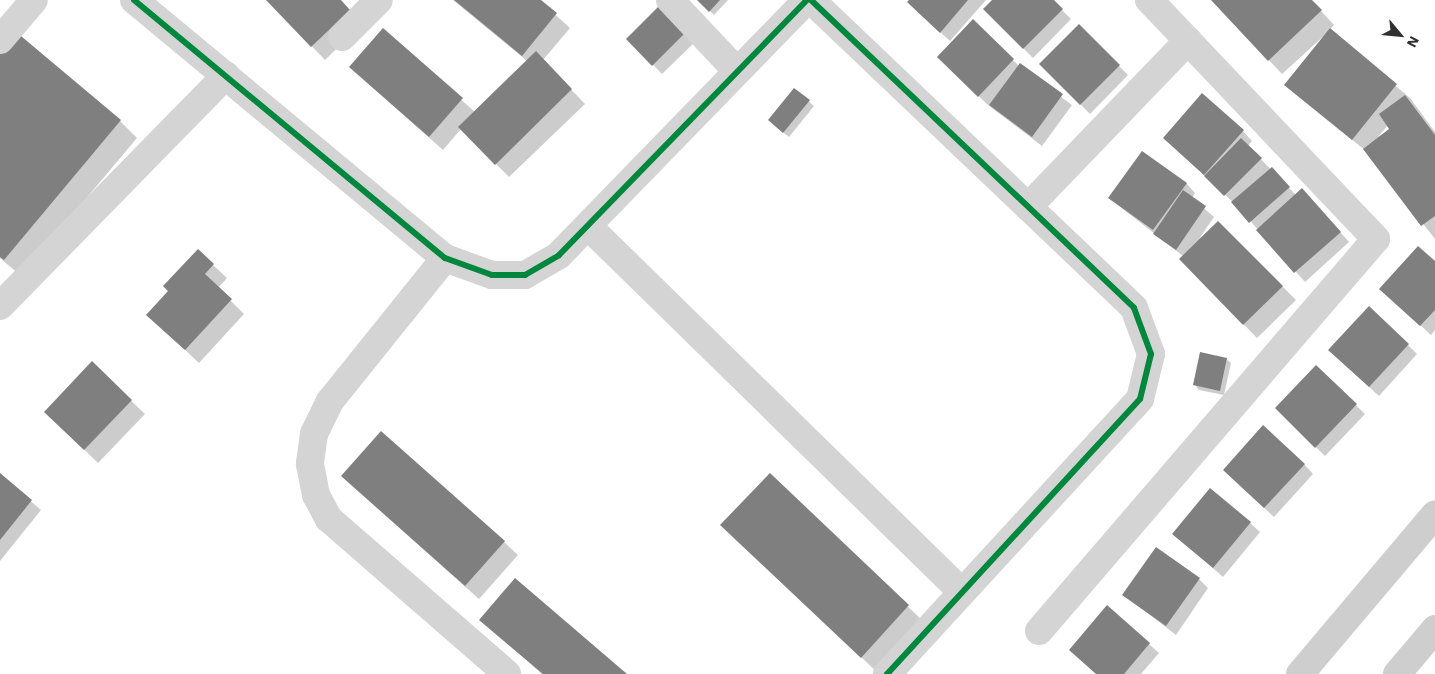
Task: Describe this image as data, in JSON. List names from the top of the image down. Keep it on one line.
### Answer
{"north":"bottom right"}
